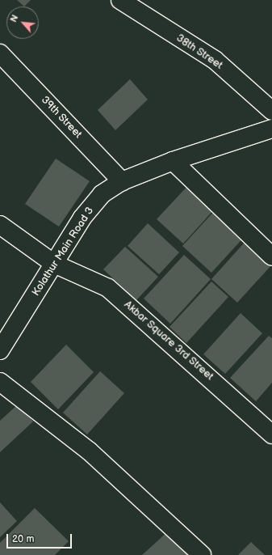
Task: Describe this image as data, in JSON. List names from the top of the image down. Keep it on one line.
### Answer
{"streets":{"street":["38th Street","39th Street","Kolathur Main Road 3","Akbar Square 3rd Street"]},"crossings":[["39th Street","Kolathur Main Road 3"],["Kolathur Main Road 3","Akbar Square 3rd Street"]],"scale_bar":"20 m","north":"top left"}
